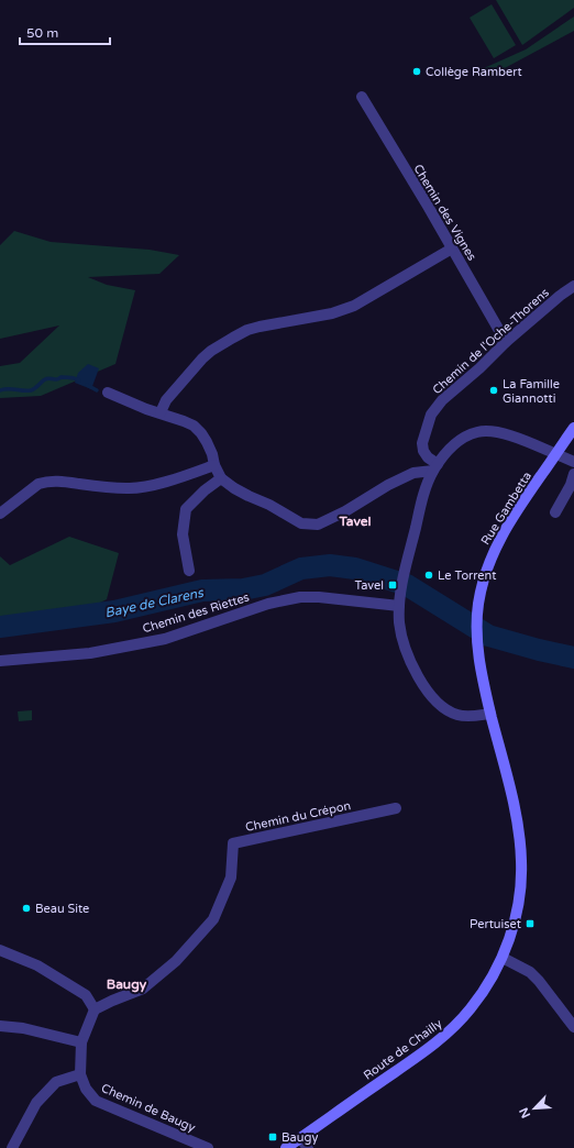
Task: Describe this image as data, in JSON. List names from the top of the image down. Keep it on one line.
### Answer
{"streets":{"main road":["Rue Gambetta","Route de Chailly"],"street":["Chemin des Vignes","Chemin de l'Oche-Thorens","Chemin des Riettes","Chemin du Crépon","Chemin de Baugy"]},"crossings":[["Chemin des Vignes","Chemin de l'Oche-Thorens"],["Rue Gambetta","Route de Chailly"]],"districts":["Tavel","Baugy"],"water":["Baye de Clarens"],"places":{"other":["Collège Rambert","La Famille Giannotti","Le Torrent","Beau Site"],"transit":["Tavel","Pertuiset","Baugy"]},"scale_bar":"50 m","north":"bottom left"}
